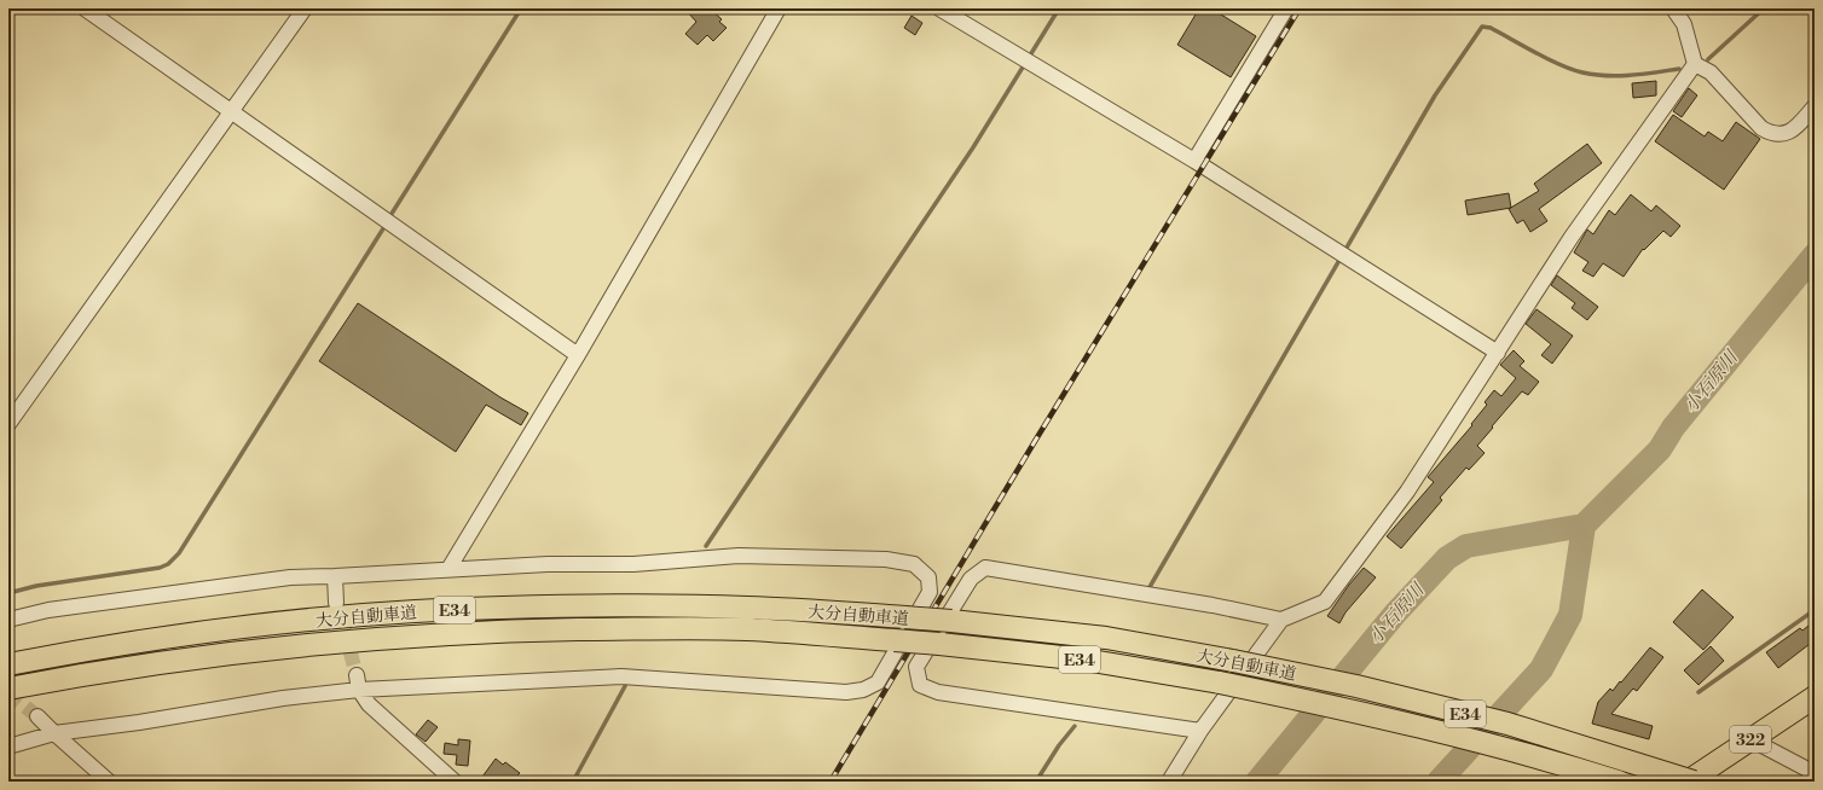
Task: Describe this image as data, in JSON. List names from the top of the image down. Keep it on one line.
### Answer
{"streets":{"highway":["E34","大分自動車道","322"]},"water":["小石原川"]}
